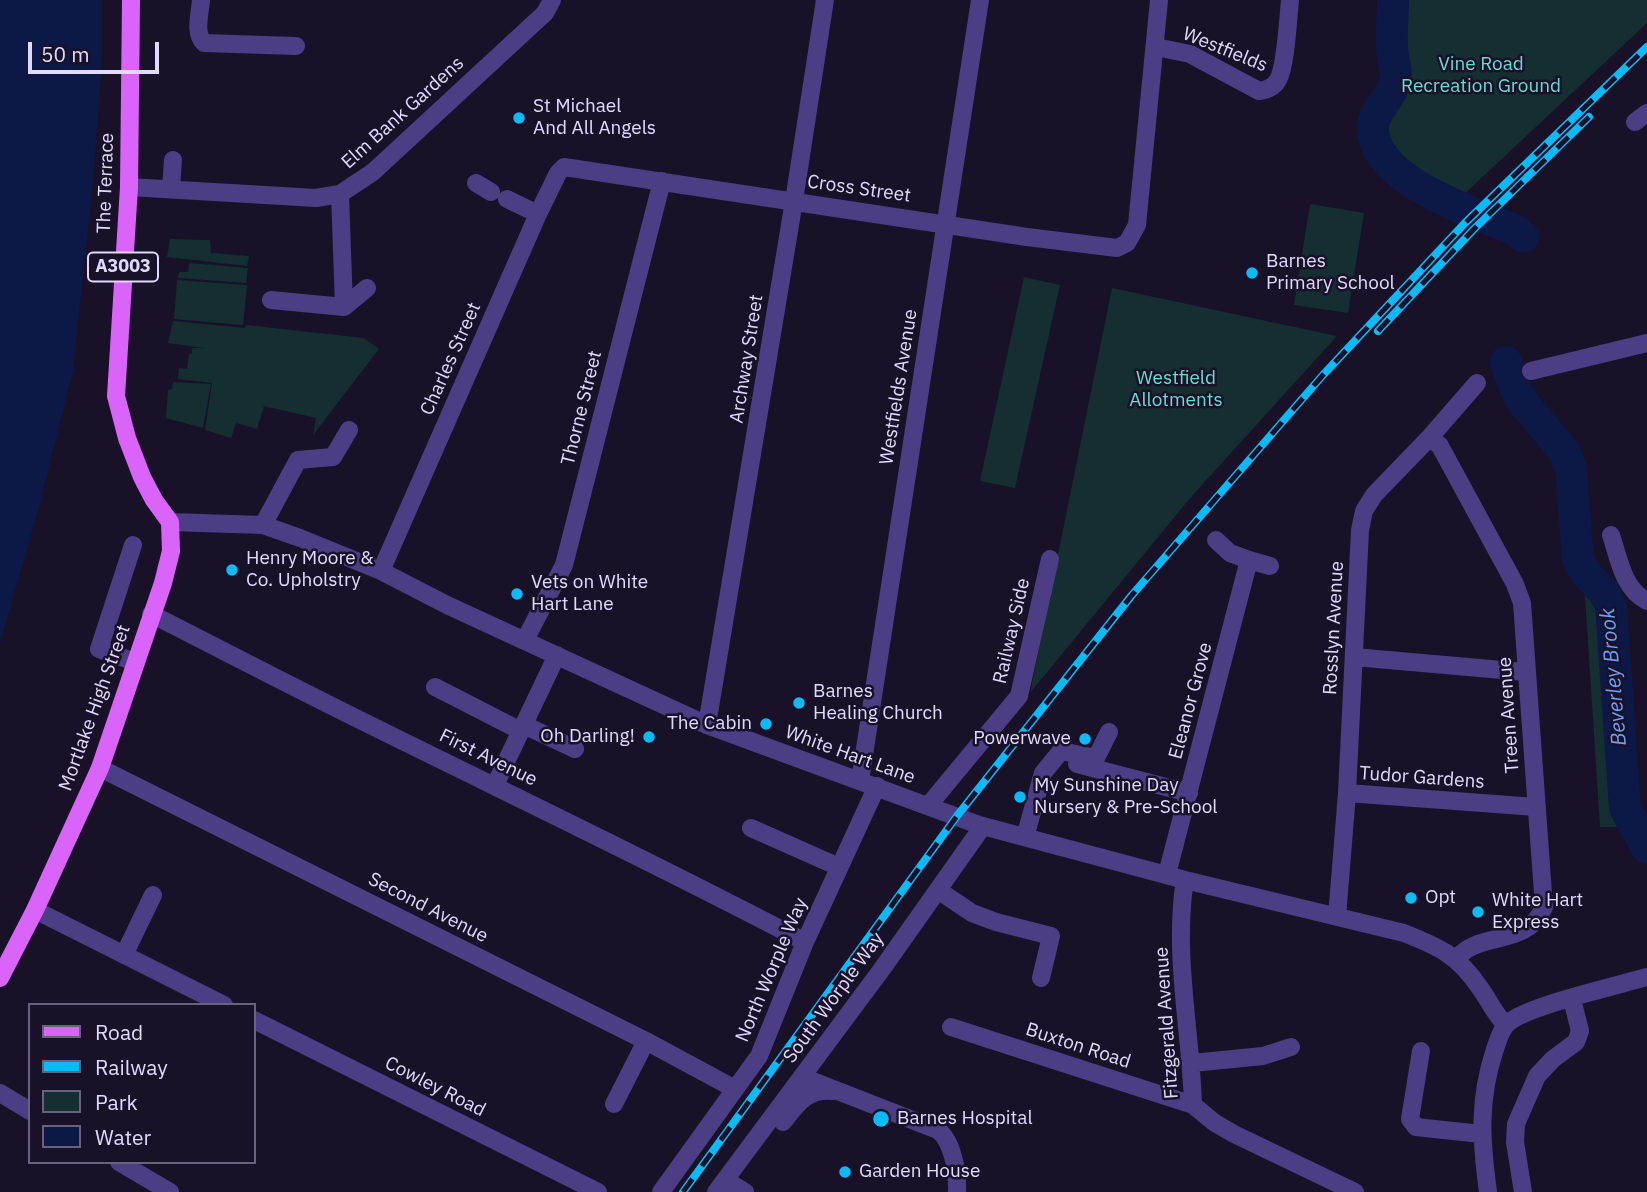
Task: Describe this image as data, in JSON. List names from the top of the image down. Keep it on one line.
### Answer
{"streets":{"main road":["The Terrace","A3003","Mortlake High Street"],"street":["Westfields","Elm Bank Gardens","Cross Street","Charles Street","Archway Street","Westfields Avenue","Thorne Street","Rosslyn Avenue","Railway Side","Eleanor Grove","Treen Avenue","White Hart Lane","First Avenue","Tudor Gardens","Second Avenue","North Worple Way","South Worple Way","Fitzgerald Avenue","Buxton Road","Cowley Road"]},"crossings":[["Westfields","Cross Street"],["Elm Bank Gardens","The Terrace"],["The Terrace","Mortlake High Street"],["The Terrace","White Hart Lane"],["Cross Street","Charles Street"],["Cross Street","Archway Street"],["Cross Street","Westfields Avenue"],["Cross Street","Thorne Street"],["Charles Street","White Hart Lane"],["Archway Street","White Hart Lane"],["Westfields Avenue","White Hart Lane"],["Westfields Avenue","North Worple Way"],["Thorne Street","White Hart Lane"],["Rosslyn Avenue","Treen Avenue"],["Rosslyn Avenue","White Hart Lane"],["Rosslyn Avenue","Tudor Gardens"],["Railway Side","White Hart Lane"],["Eleanor Grove","White Hart Lane"],["Mortlake High Street","White Hart Lane"],["Mortlake High Street","First Avenue"],["Mortlake High Street","Second Avenue"],["Treen Avenue","White Hart Lane"],["Treen Avenue","Tudor Gardens"],["White Hart Lane","North Worple Way"],["White Hart Lane","South Worple Way"],["White Hart Lane","Fitzgerald Avenue"],["First Avenue","North Worple Way"],["Second Avenue","North Worple Way"],["Fitzgerald Avenue","Buxton Road"]],"water":["Beverley Brook"],"parks":["Vine Road Recreation Ground","Westfield Allotments"],"places":["St Michael And All Angels","Barnes Primary School","Henry Moore & Co. Upholstry","Vets on White Hart Lane","Barnes Healing Church","The Cabin","Oh Darling!","Powerwave","My Sunshine Day Nursery & Pre-School","Opt","White Hart Express","Barnes Hospital","Garden House"],"legend":["Road","Railway","Park","Water"],"scale_bar":"50 m"}
